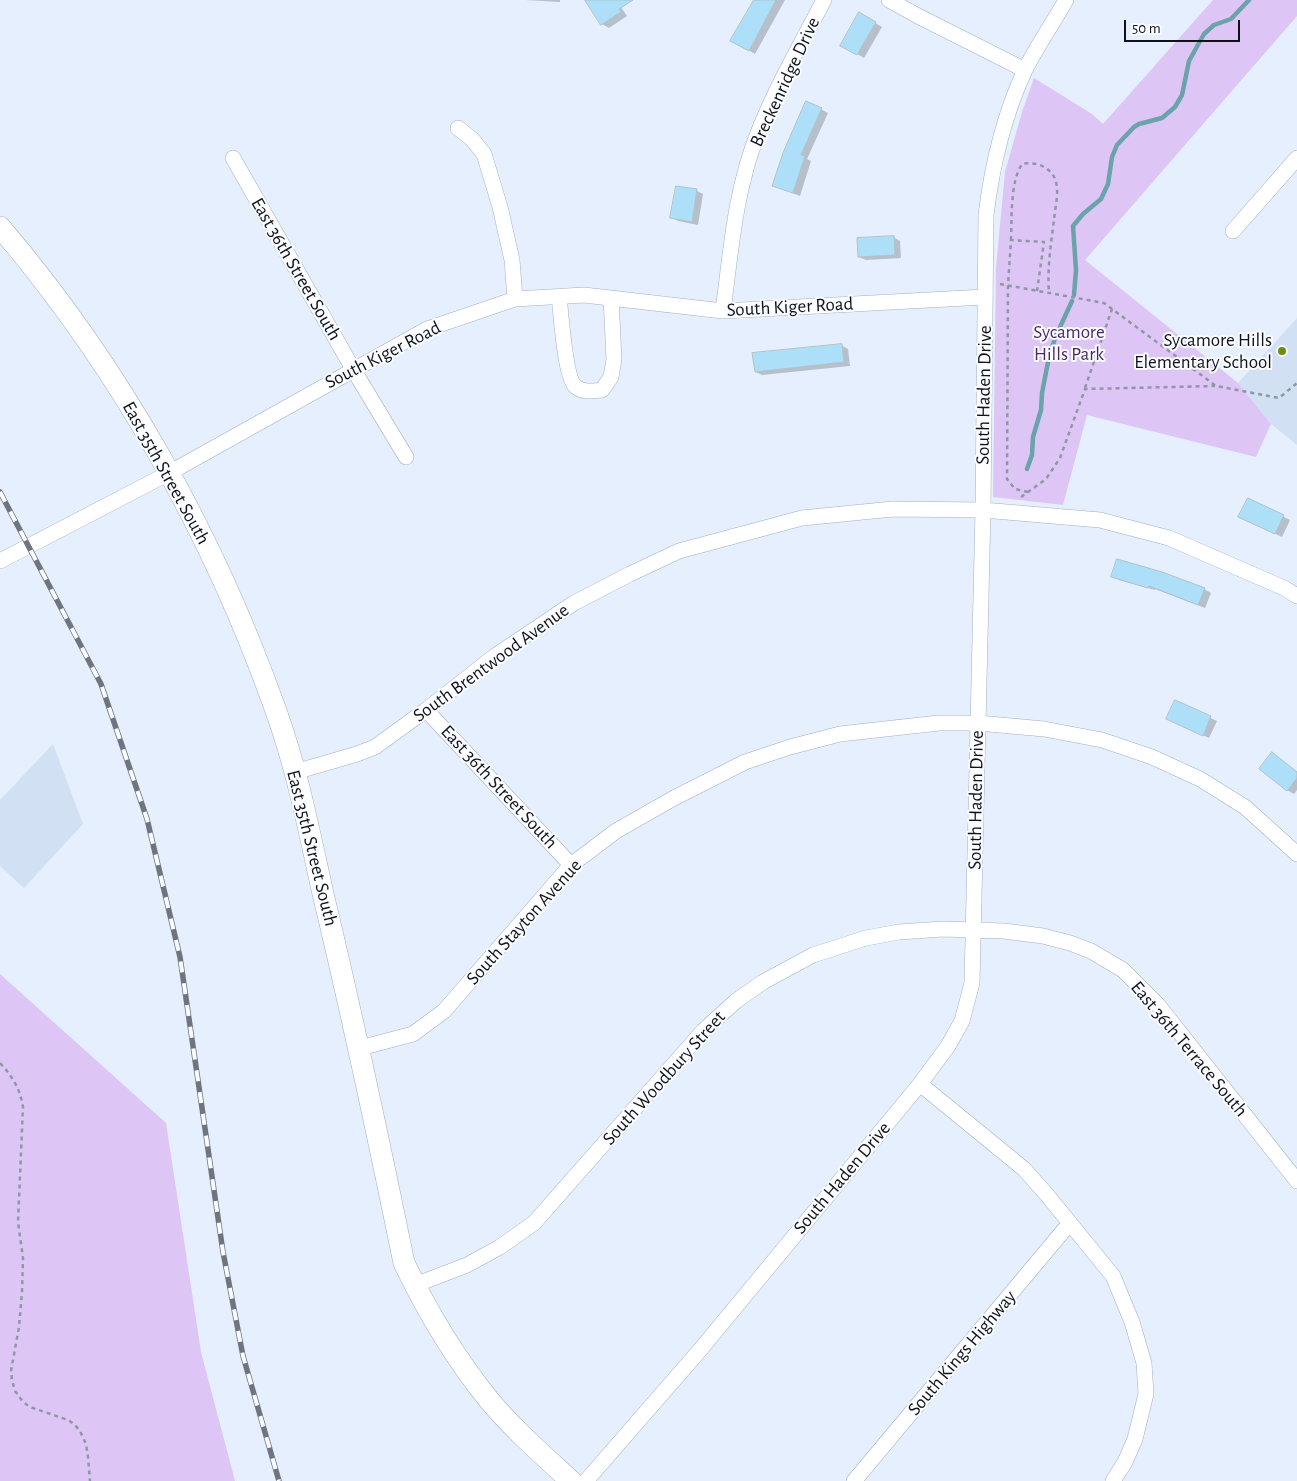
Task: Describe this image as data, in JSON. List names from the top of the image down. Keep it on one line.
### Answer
{"streets":{"main road":["East 35th Street South"],"street":["Breckenridge Drive","East 36th Street South","South Kiger Road","South Haden Drive","South Brentwood Avenue","South Stayton Avenue","East 36th Terrace South","South Woodbury Street","South Kings Highway"]},"crossings":[["Breckenridge Drive","South Kiger Road"],["East 36th Street South","South Kiger Road"],["East 36th Street South","South Brentwood Avenue"],["East 36th Street South","South Stayton Avenue"],["South Kiger Road","South Haden Drive"],["South Kiger Road","East 35th Street South"],["South Haden Drive","South Brentwood Avenue"],["South Haden Drive","South Stayton Avenue"],["South Haden Drive","East 36th Terrace South"],["South Haden Drive","South Woodbury Street"],["East 35th Street South","South Brentwood Avenue"],["East 35th Street South","South Stayton Avenue"],["East 35th Street South","South Woodbury Street"],["East 36th Terrace South","South Woodbury Street"]],"parks":["Sycamore Hills Park"],"places":["Sycamore Hills Elementary School"],"scale_bar":"50 m"}
